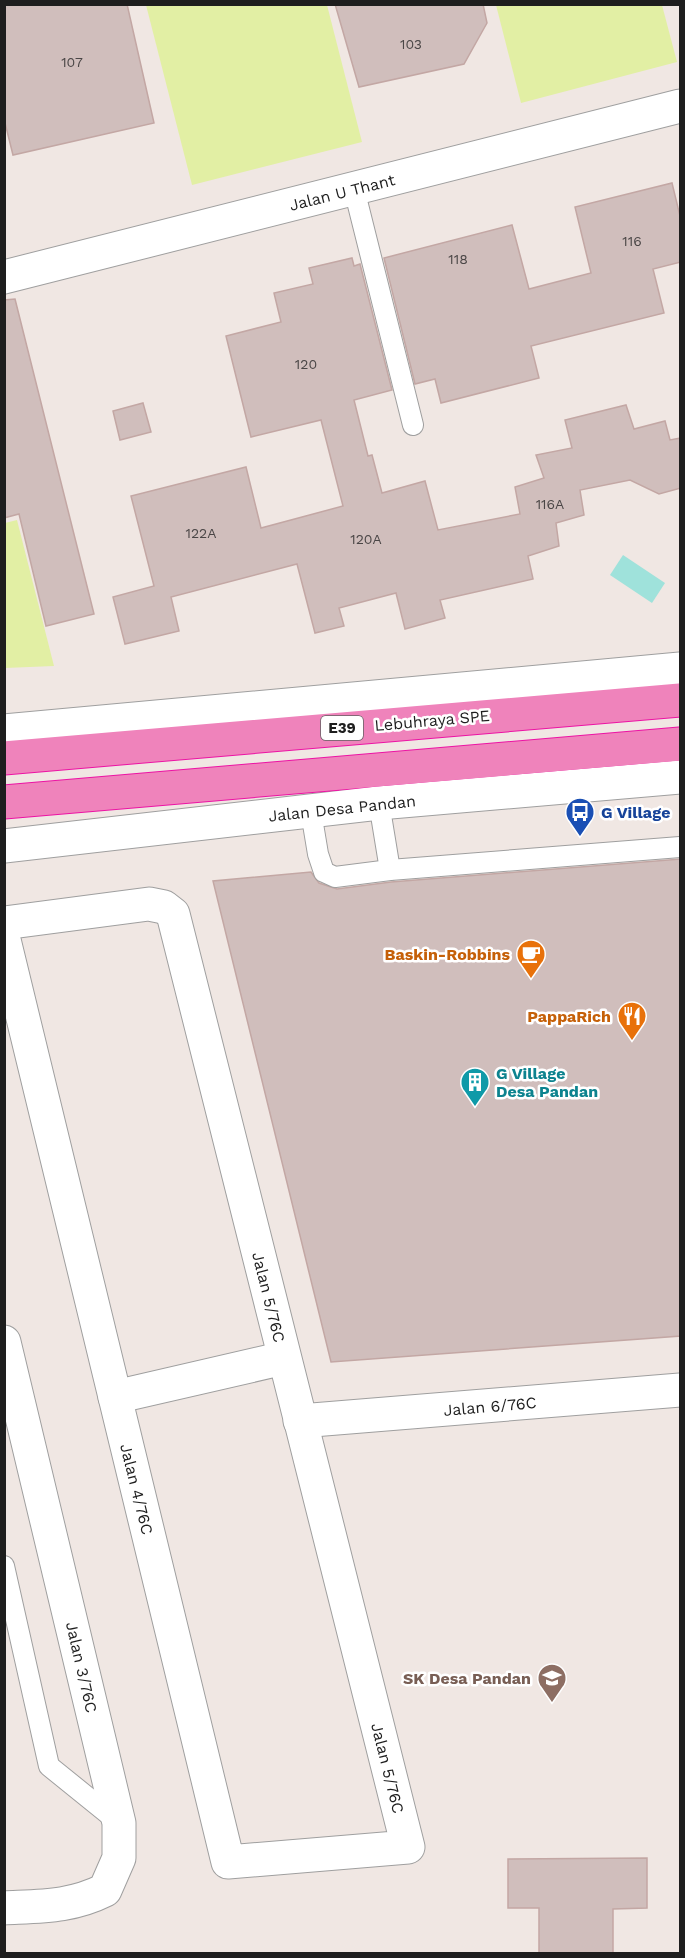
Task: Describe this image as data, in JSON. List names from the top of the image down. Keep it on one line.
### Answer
{"streets":{"highway":["Lebuhraya SPE","E39"],"street":["Jalan U Thant","Jalan Desa Pandan","Jalan 5/76C","Jalan 6/76C","Jalan 4/76C","Jalan 3/76C"]},"crossings":[["Jalan 5/76C","Jalan 6/76C"],["Jalan 5/76C","Jalan 4/76C"]],"places":{"bus stop":["G Village"],"cafe":["Baskin-Robbins"],"restaurant":["PappaRich"],"building":["G Village Desa Pandan"],"school or university":["SK Desa Pandan"]},"house_numbers":["103","107","116","118","120","116A","122A","120A"]}
